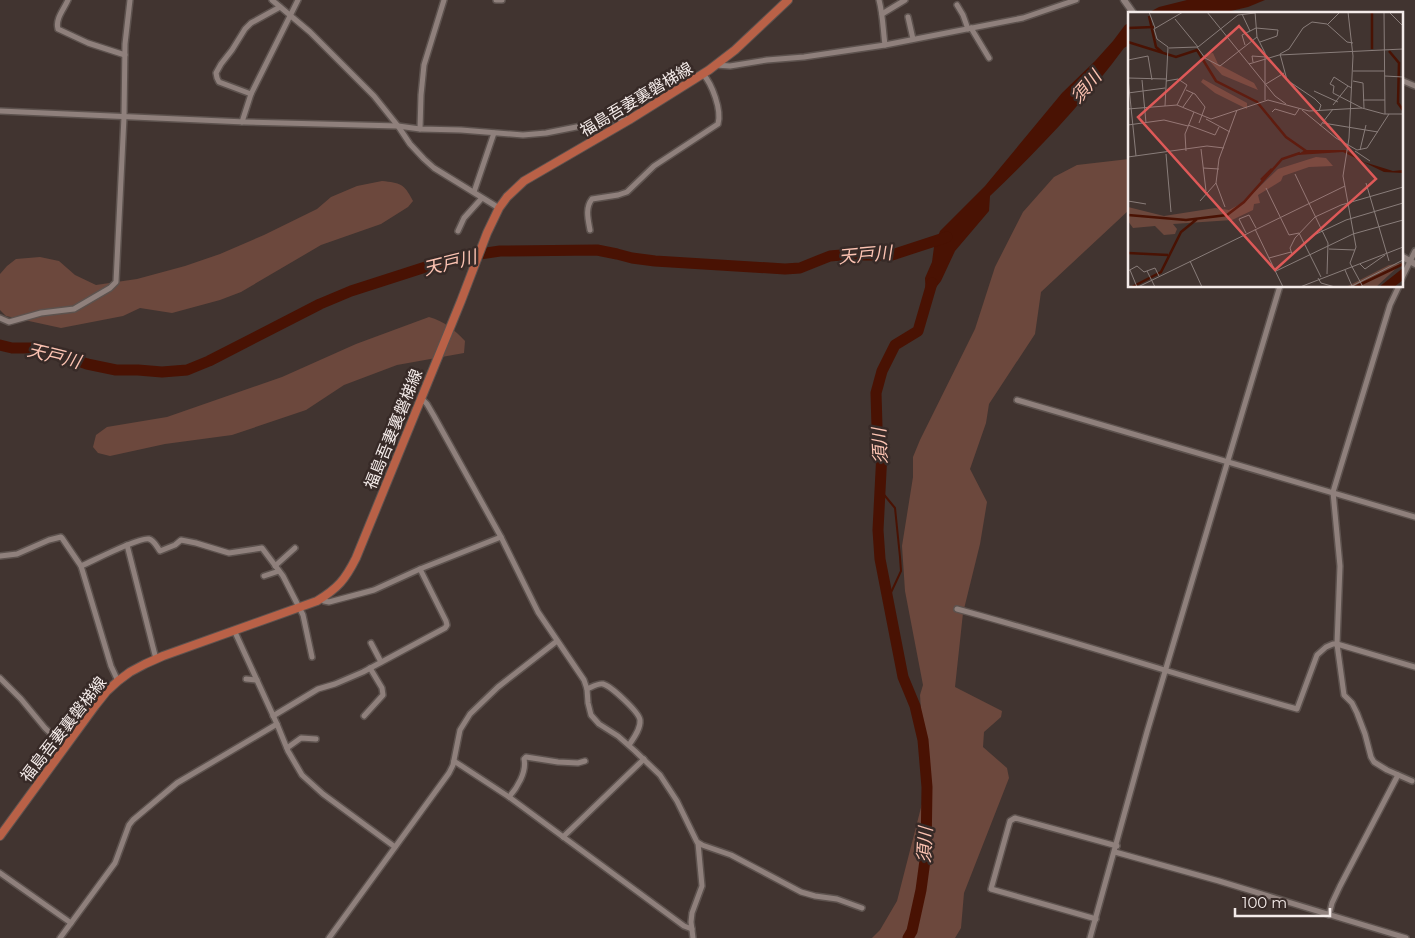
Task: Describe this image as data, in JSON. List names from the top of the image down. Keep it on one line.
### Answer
{"streets":{"main road":["福島吾妻裏磐梯線"]},"water":["須川","天戸川"],"scale_bar":"100 m"}
